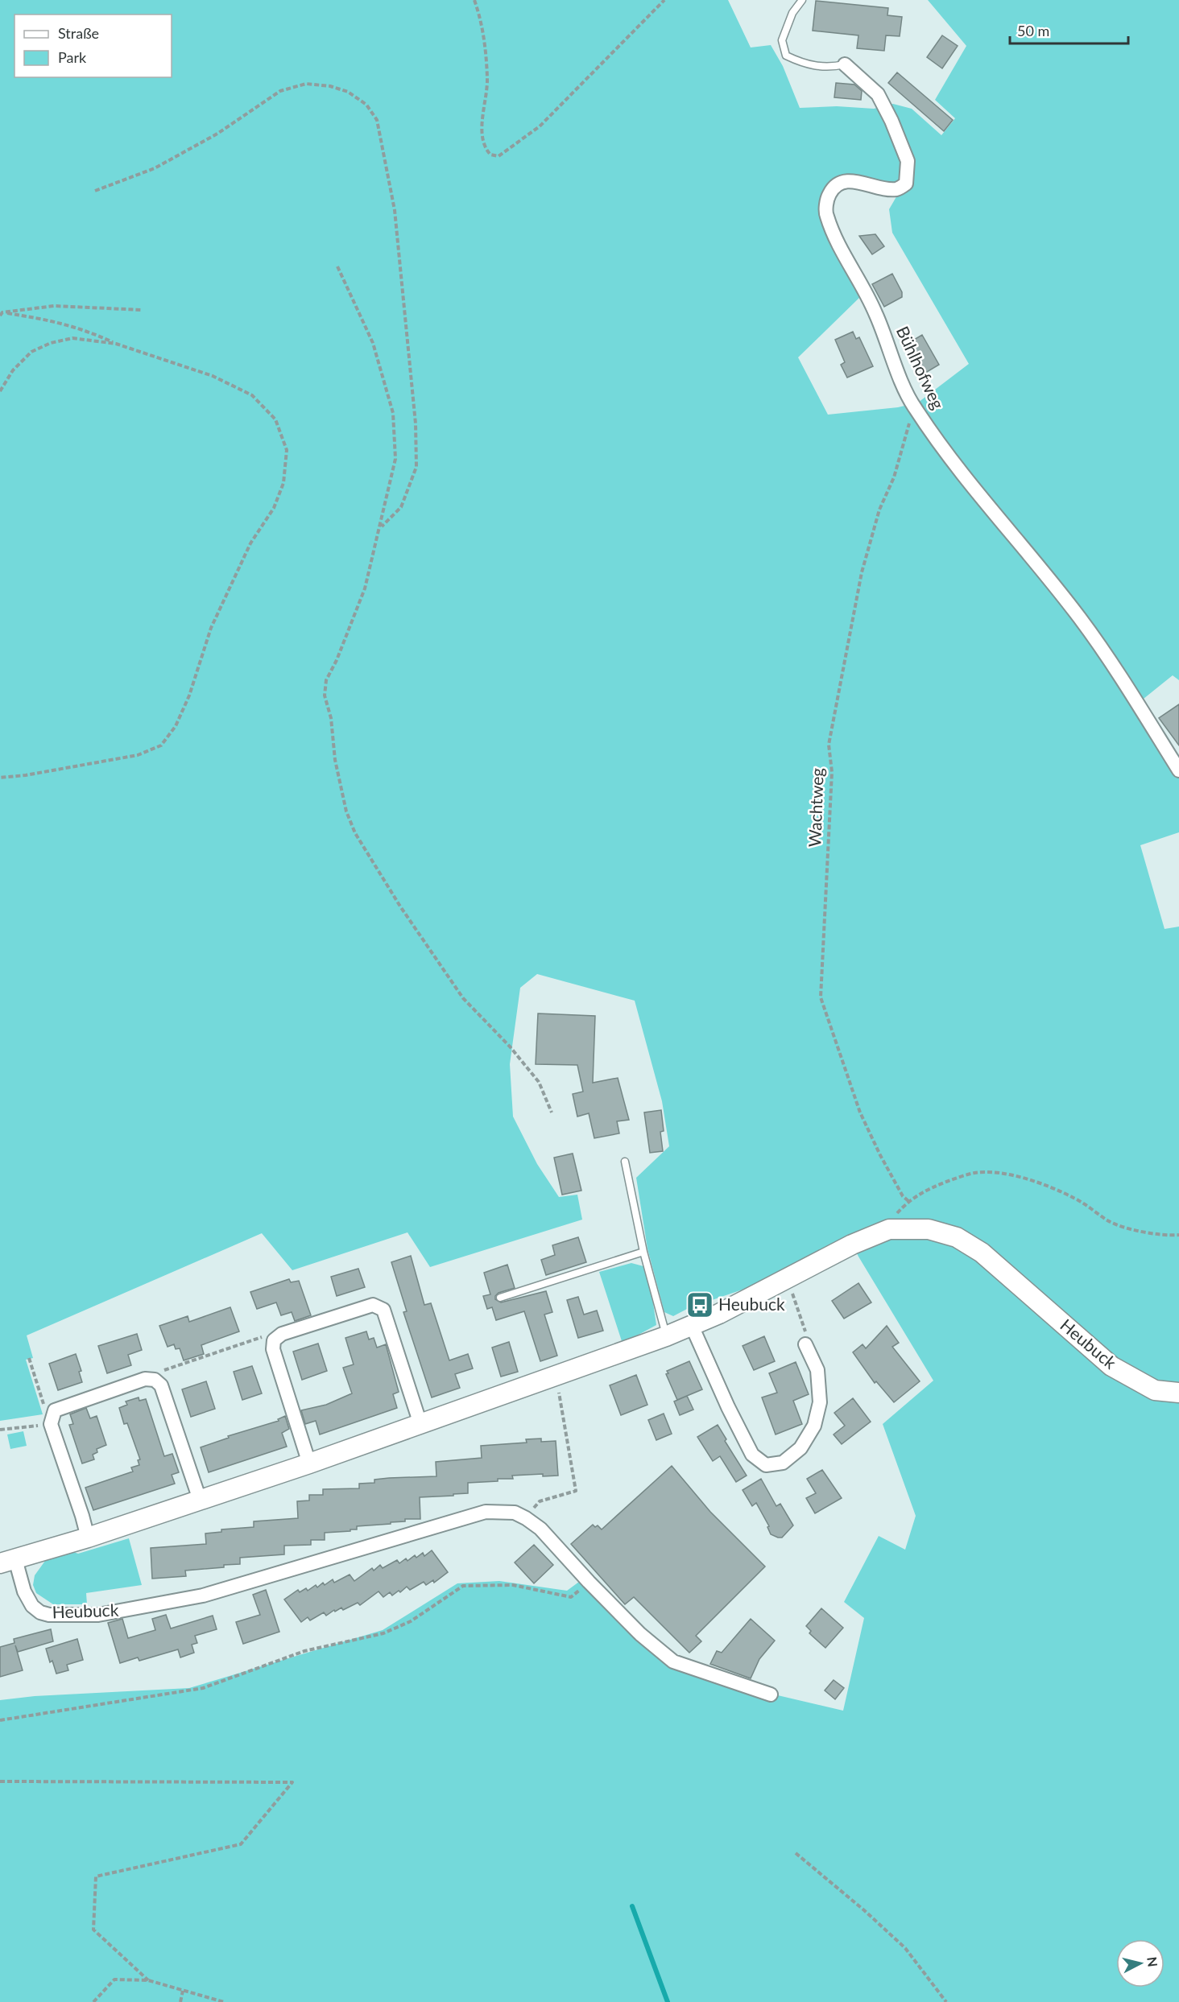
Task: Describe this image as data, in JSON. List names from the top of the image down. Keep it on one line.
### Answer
{"streets":{"street":["Bühlhofweg","Heubuck"],"path":["Wachtweg"]},"crossings":[["Bühlhofweg","Wachtweg"]],"places":{"bus stop":["Heubuck"]},"legend":["Straße","Park"],"scale_bar":"50 m","north":"right"}
